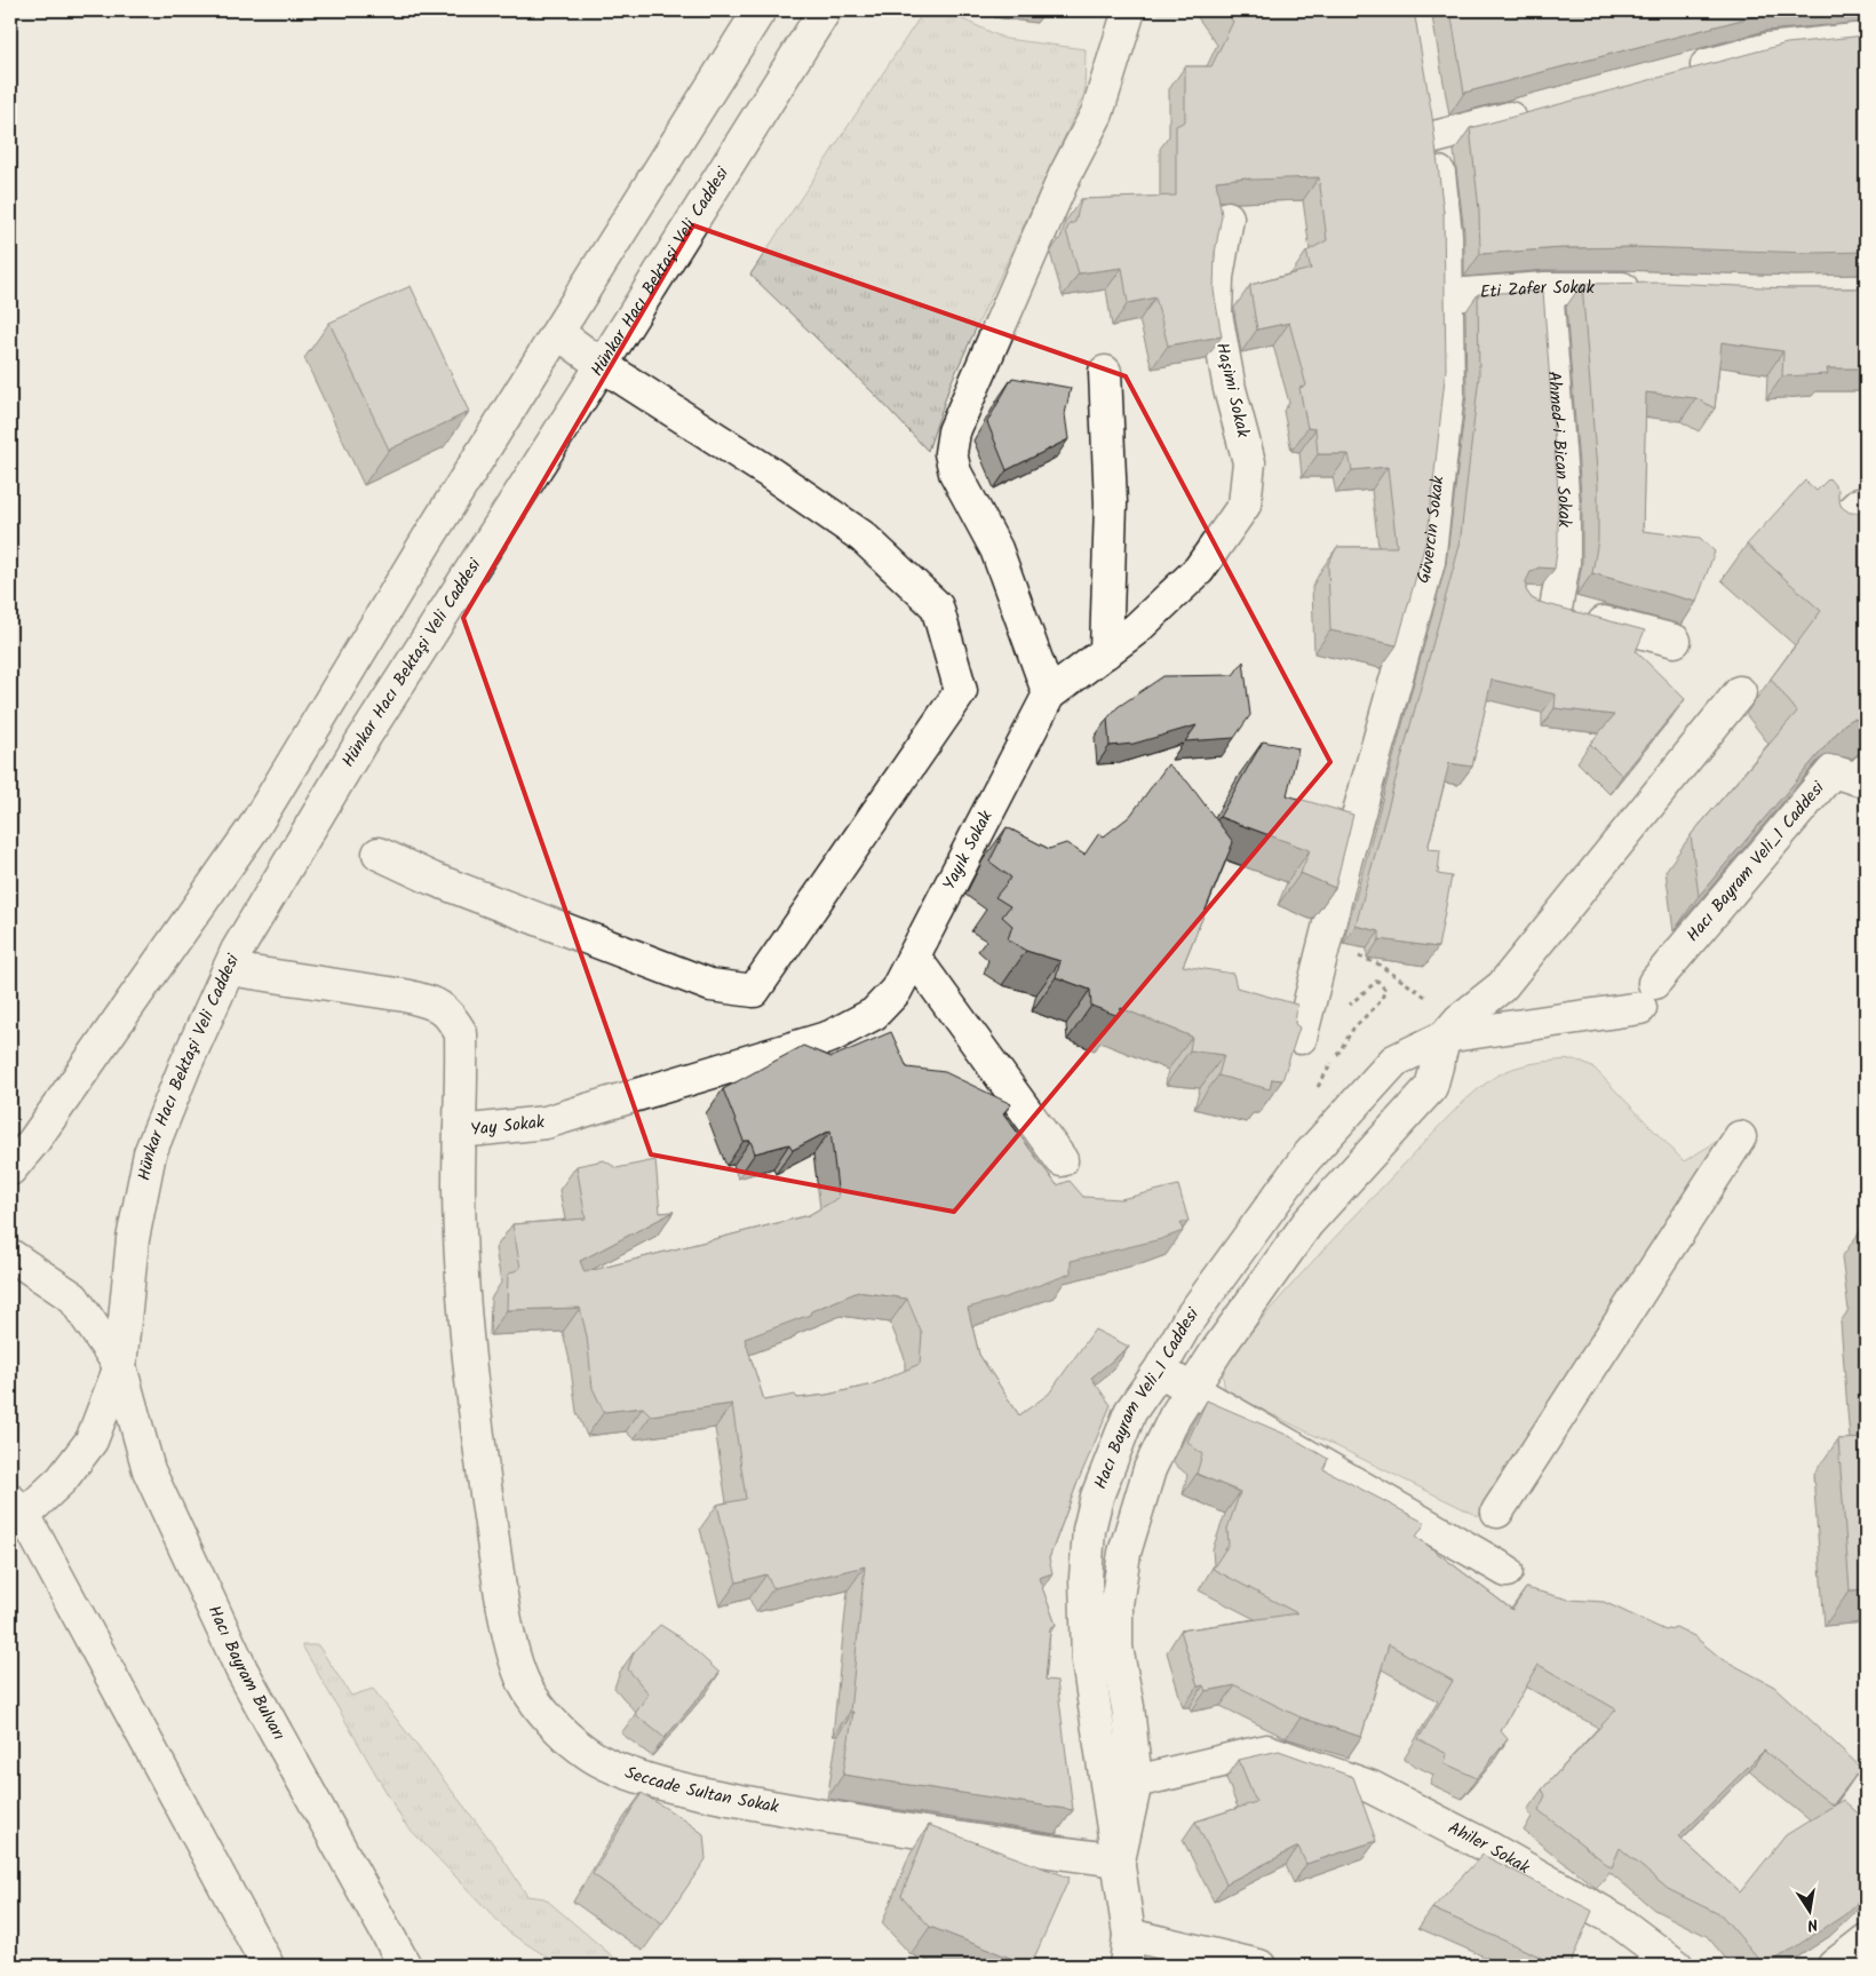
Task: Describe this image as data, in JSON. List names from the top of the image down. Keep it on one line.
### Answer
{"streets":{"street":["Hünkar Hacı Bektaşi Veli Caddesi","Eti Zafer Sokak","Haşimi Sokak","Ahmed-i Bican Sokak","Güvercin Sokak","Yayık Sokak","Hacı Bayram Veli_1 Caddesi","Yay Sokak","Hacı Bayram Bulvarı","Seccade Sultan Sokak","Ahiler Sokak"]},"crossings":[["Hünkar Hacı Bektaşi Veli Caddesi","Hacı Bayram Bulvarı"],["Eti Zafer Sokak","Ahmed-i Bican Sokak"],["Eti Zafer Sokak","Güvercin Sokak"],["Yayık Sokak","Yay Sokak"],["Hacı Bayram Veli_1 Caddesi","Seccade Sultan Sokak"],["Hacı Bayram Veli_1 Caddesi","Ahiler Sokak"],["Yay Sokak","Seccade Sultan Sokak"]],"north":"bottom"}
